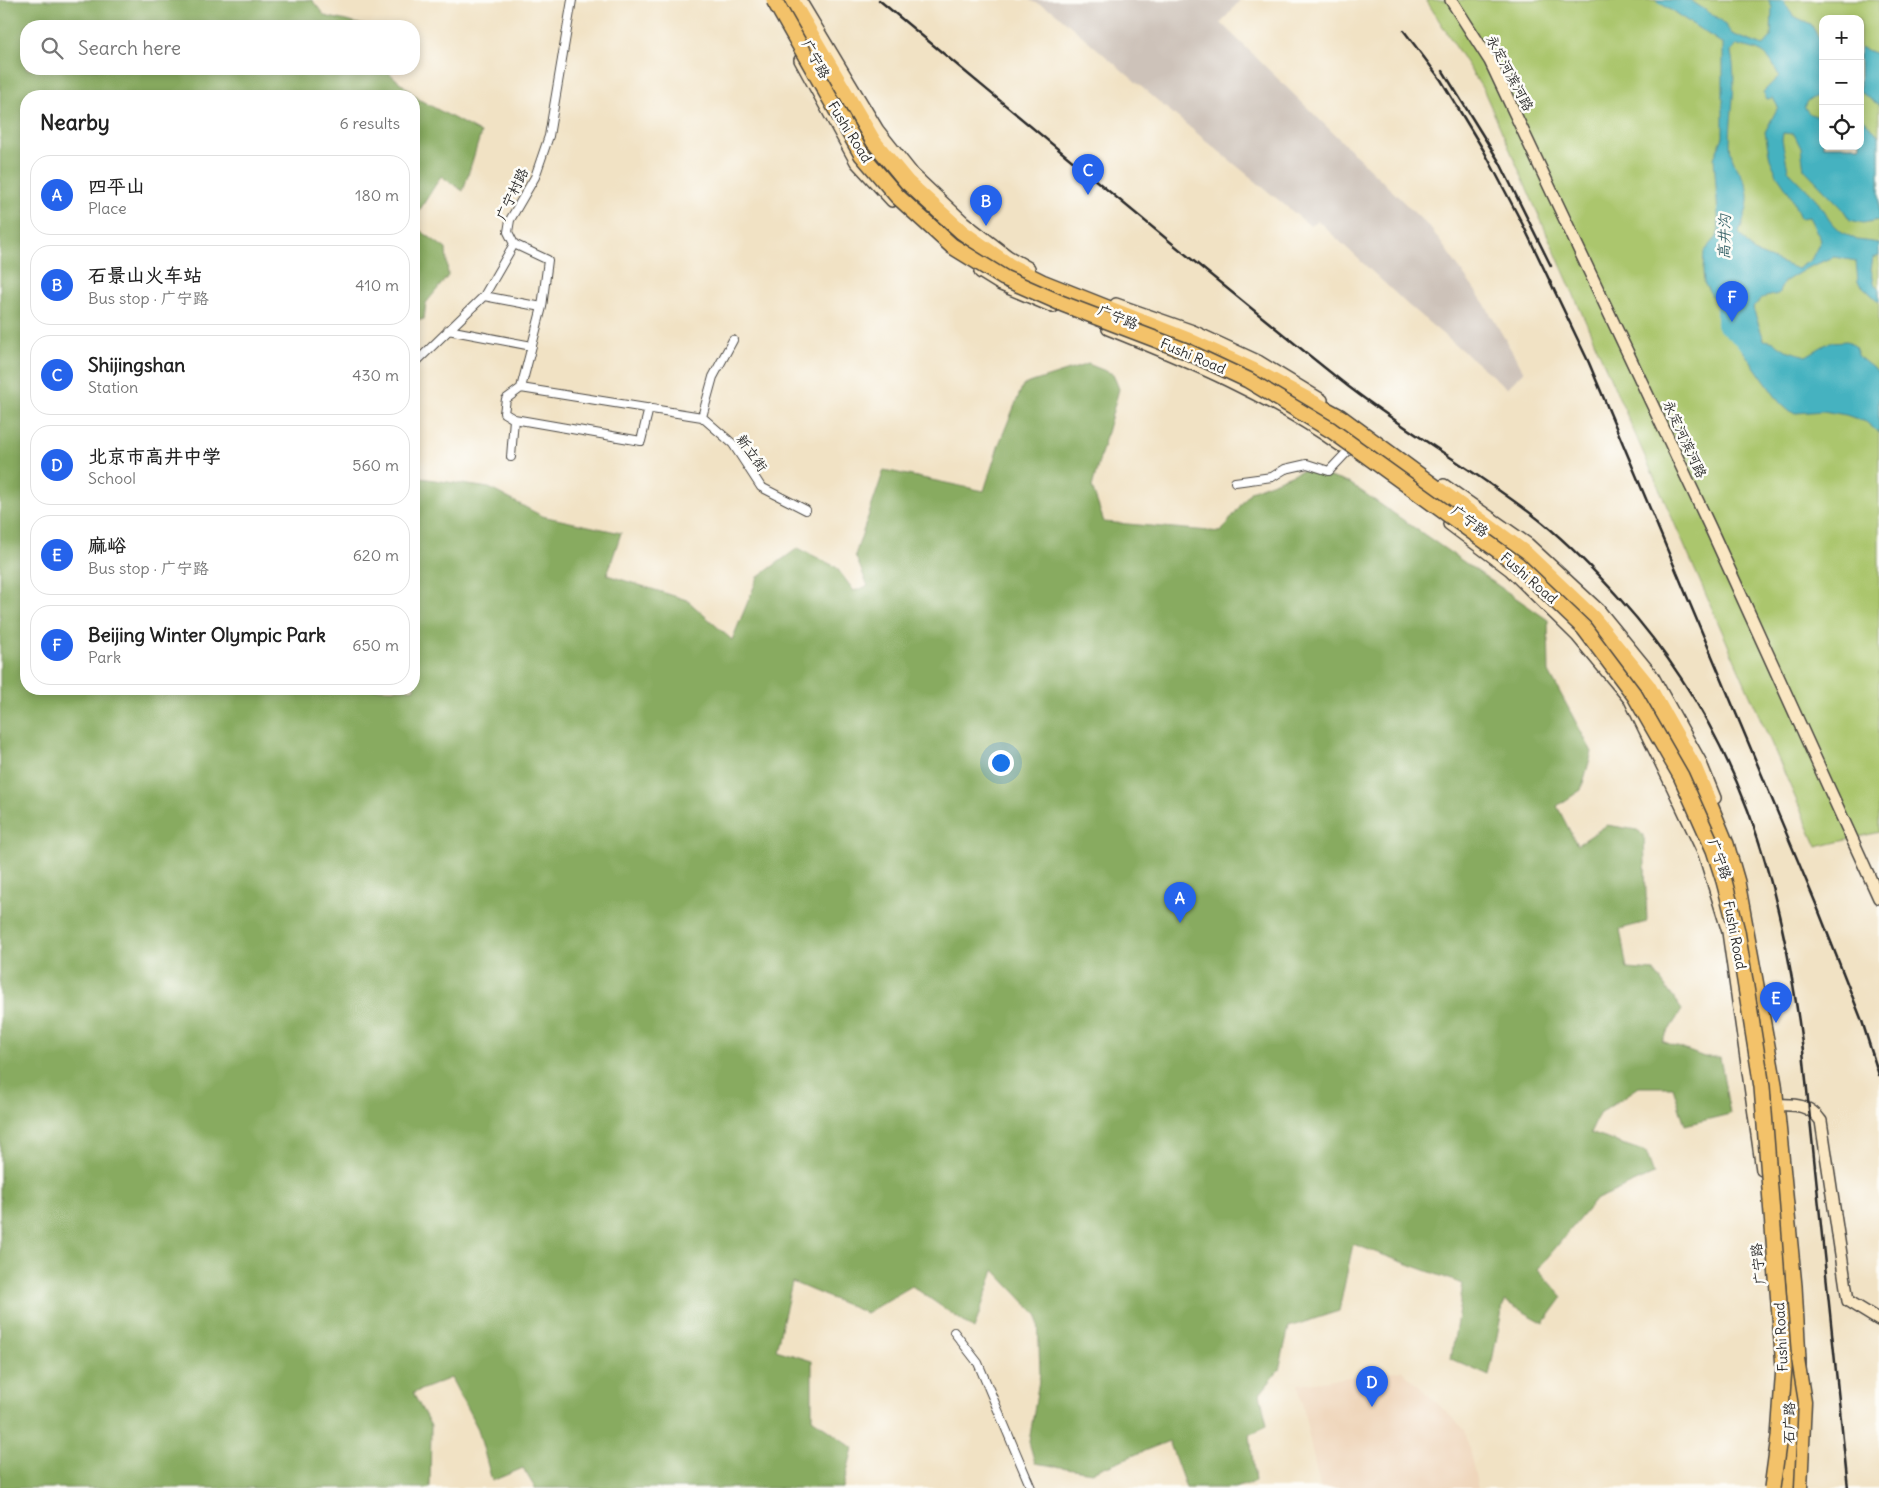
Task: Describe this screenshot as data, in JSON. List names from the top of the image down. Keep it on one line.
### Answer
{"streets":{"highway":["Fushi Road"],"main road":["石广路"],"street":["广宁路","永定河滨河路","广宁村路","新立街"]},"crossings":[["广宁路","Fushi Road"],["Fushi Road","石广路"]],"water":["高井沟"],"page":{"map_buttons":["+","−"],"search":"Search here","heading":["Nearby","6 results"],"pins":["C","B","F","A","E","D"],"list":[{"mark":"A","name":"四平山","note":"Place","value":"180 m"},{"mark":"B","name":"石景山火车站","note":"Bus stop · 广宁路","value":"410 m"},{"mark":"C","name":"Shijingshan","note":"Station","value":"430 m"},{"mark":"D","name":"北京市高井中学","note":"School","value":"560 m"},{"mark":"E","name":"麻峪","note":"Bus stop · 广宁路","value":"620 m"},{"mark":"F","name":"Beijing Winter Olympic Park","note":"Park","value":"650 m"}]}}
